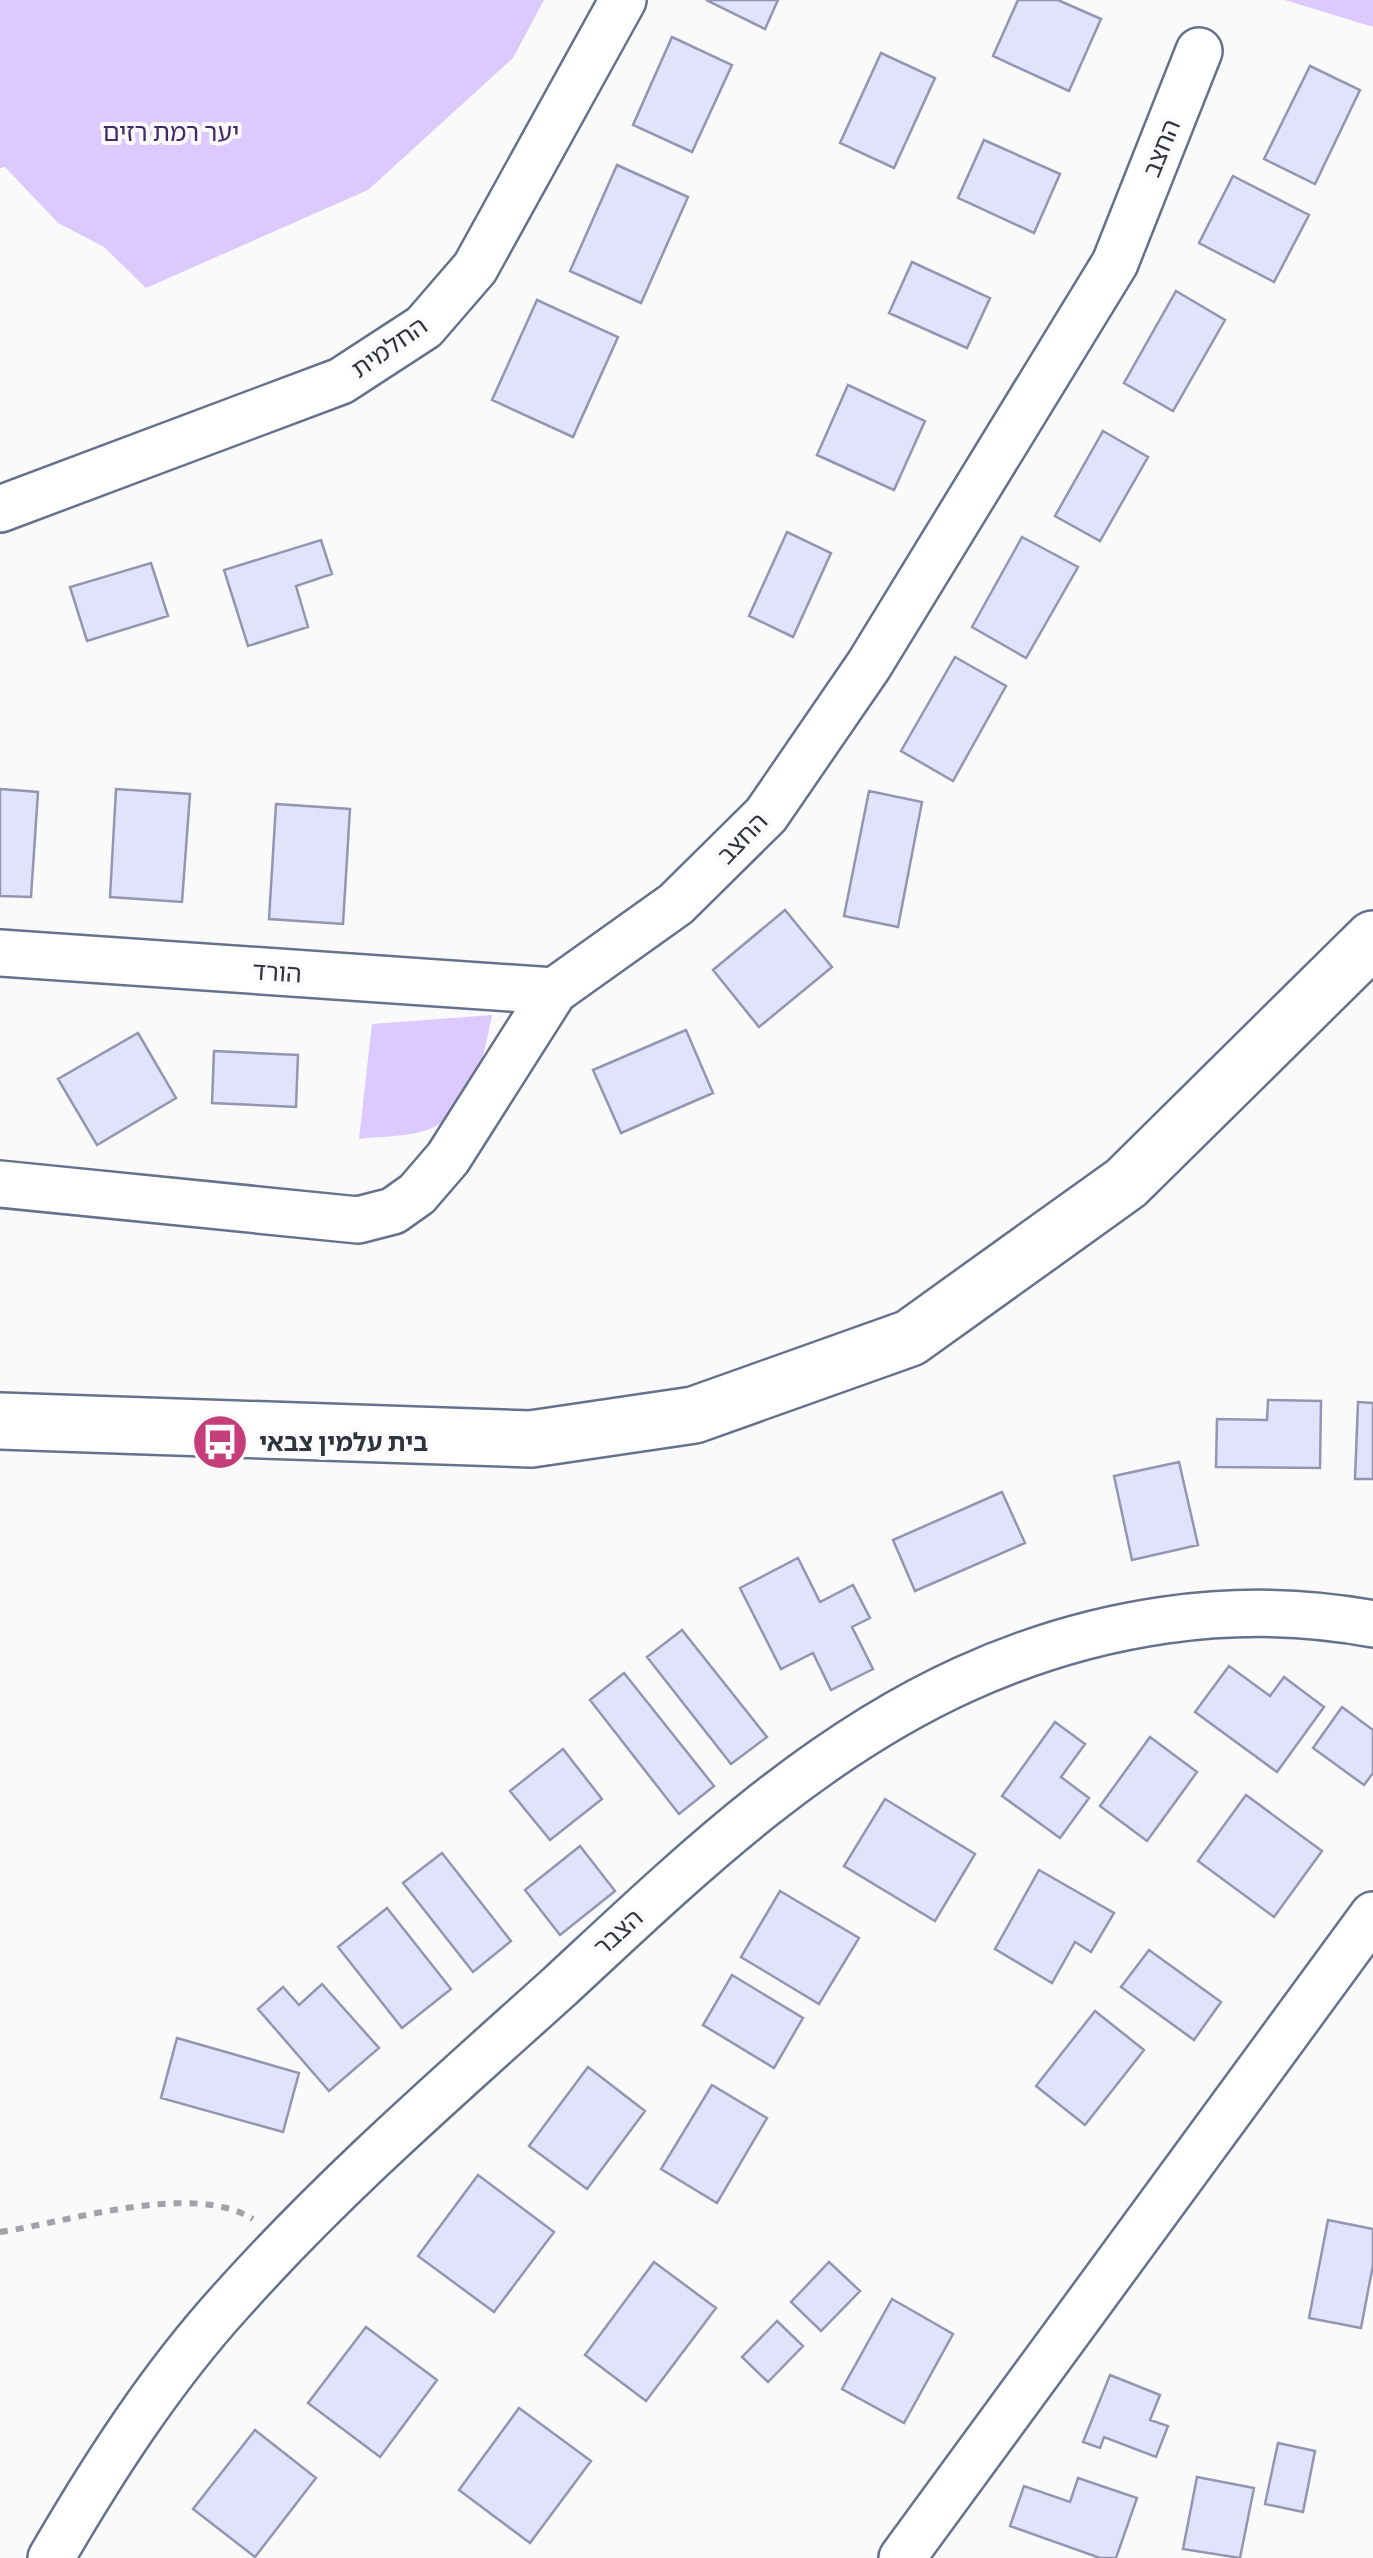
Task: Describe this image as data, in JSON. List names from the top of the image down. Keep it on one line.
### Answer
{"streets":{"street":["החצב","החלמית","הורד","הצבר"]},"crossings":[["החצב","הורד"]],"parks":["יער רמת רזים"],"places":{"bus stop":["בית עלמין צבאי"]}}
